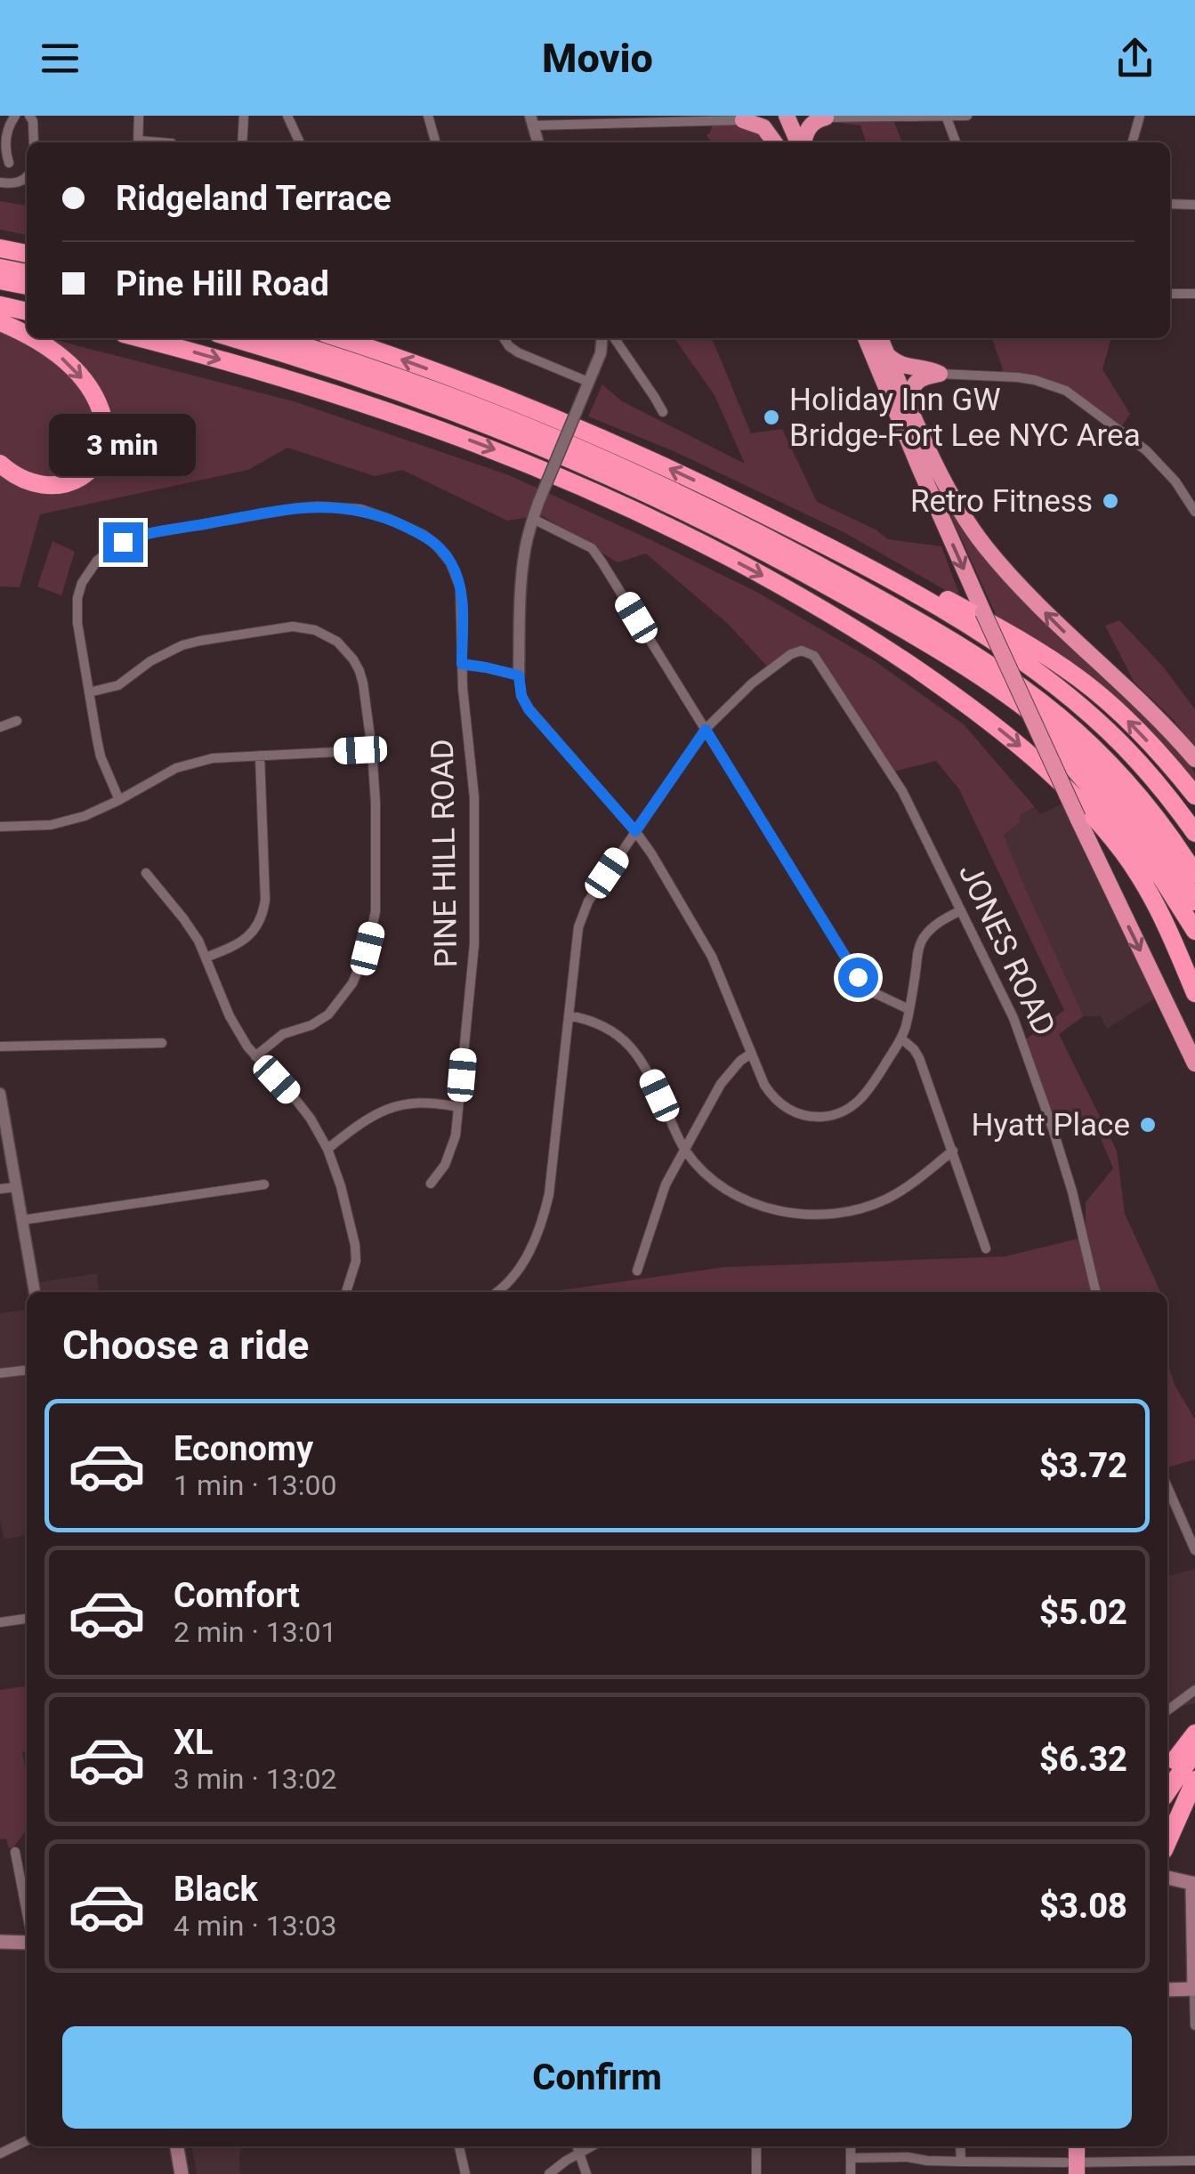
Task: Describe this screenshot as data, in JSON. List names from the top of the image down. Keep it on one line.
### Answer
{"streets":{"street":["PINE HILL ROAD","JONES ROAD"]},"places":["Holiday Inn GW Bridge-Fort Lee NYC Area","Retro Fitness","Hyatt Place"],"page":{"header":"Movio","banner":["Ridgeland Terrace","Pine Hill Road"],"bubble":"3 min","heading":"Choose a ride","list":[{"name":"Economy","note":"1 min · 13:00","value":"$3.72"},{"name":"Comfort","note":"2 min · 13:01","value":"$5.02"},{"name":"XL","note":"3 min · 13:02","value":"$6.32"},{"name":"Black","note":"4 min · 13:03","value":"$3.08"}],"buttons":"Confirm"}}
